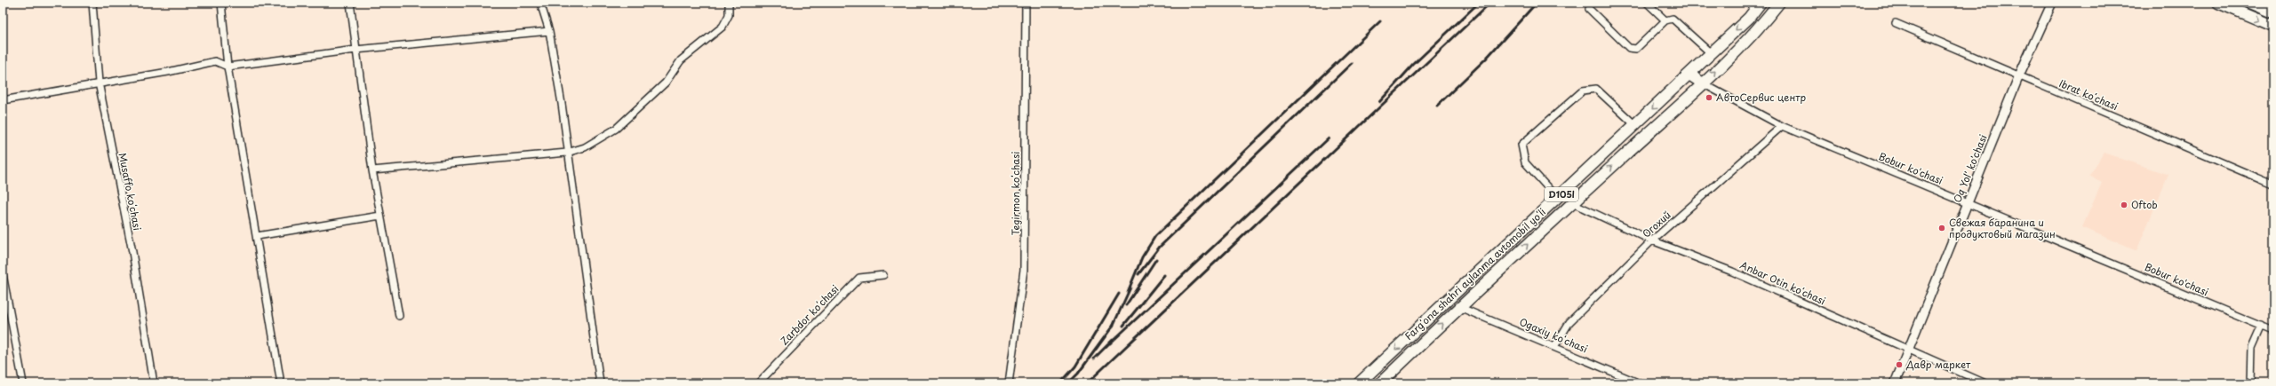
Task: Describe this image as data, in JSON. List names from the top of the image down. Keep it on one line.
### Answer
{"streets":{"main road":["D105l","Fargʻona shahri aylanma avtomobil yoʻli"],"street":["Ibrat koʻchasi","Bobur ko'chasi","Oq Yol' ko'chasi","Musaffo koʻchasi","Tegirmon koʻchasi","Огохий","Anbar Otin koʻchasi","Zarbdor koʻchasi","Ogaxiy koʻchasi"]},"crossings":[["Ibrat koʻchasi","Oq Yol' ko'chasi"],["Bobur ko'chasi","Oq Yol' ko'chasi"],["Bobur ko'chasi","Огохий"],["Bobur ko'chasi","Fargʻona shahri aylanma avtomobil yoʻli"],["Oq Yol' ko'chasi","Anbar Otin koʻchasi"],["Огохий","Anbar Otin koʻchasi"],["Огохий","Ogaxiy koʻchasi"],["Fargʻona shahri aylanma avtomobil yoʻli","Anbar Otin koʻchasi"],["Fargʻona shahri aylanma avtomobil yoʻli","Ogaxiy koʻchasi"]],"places":["АвтоСервис центр","Oftob","Свежая баранина и продуктовый магазин","Давр маркет"]}
